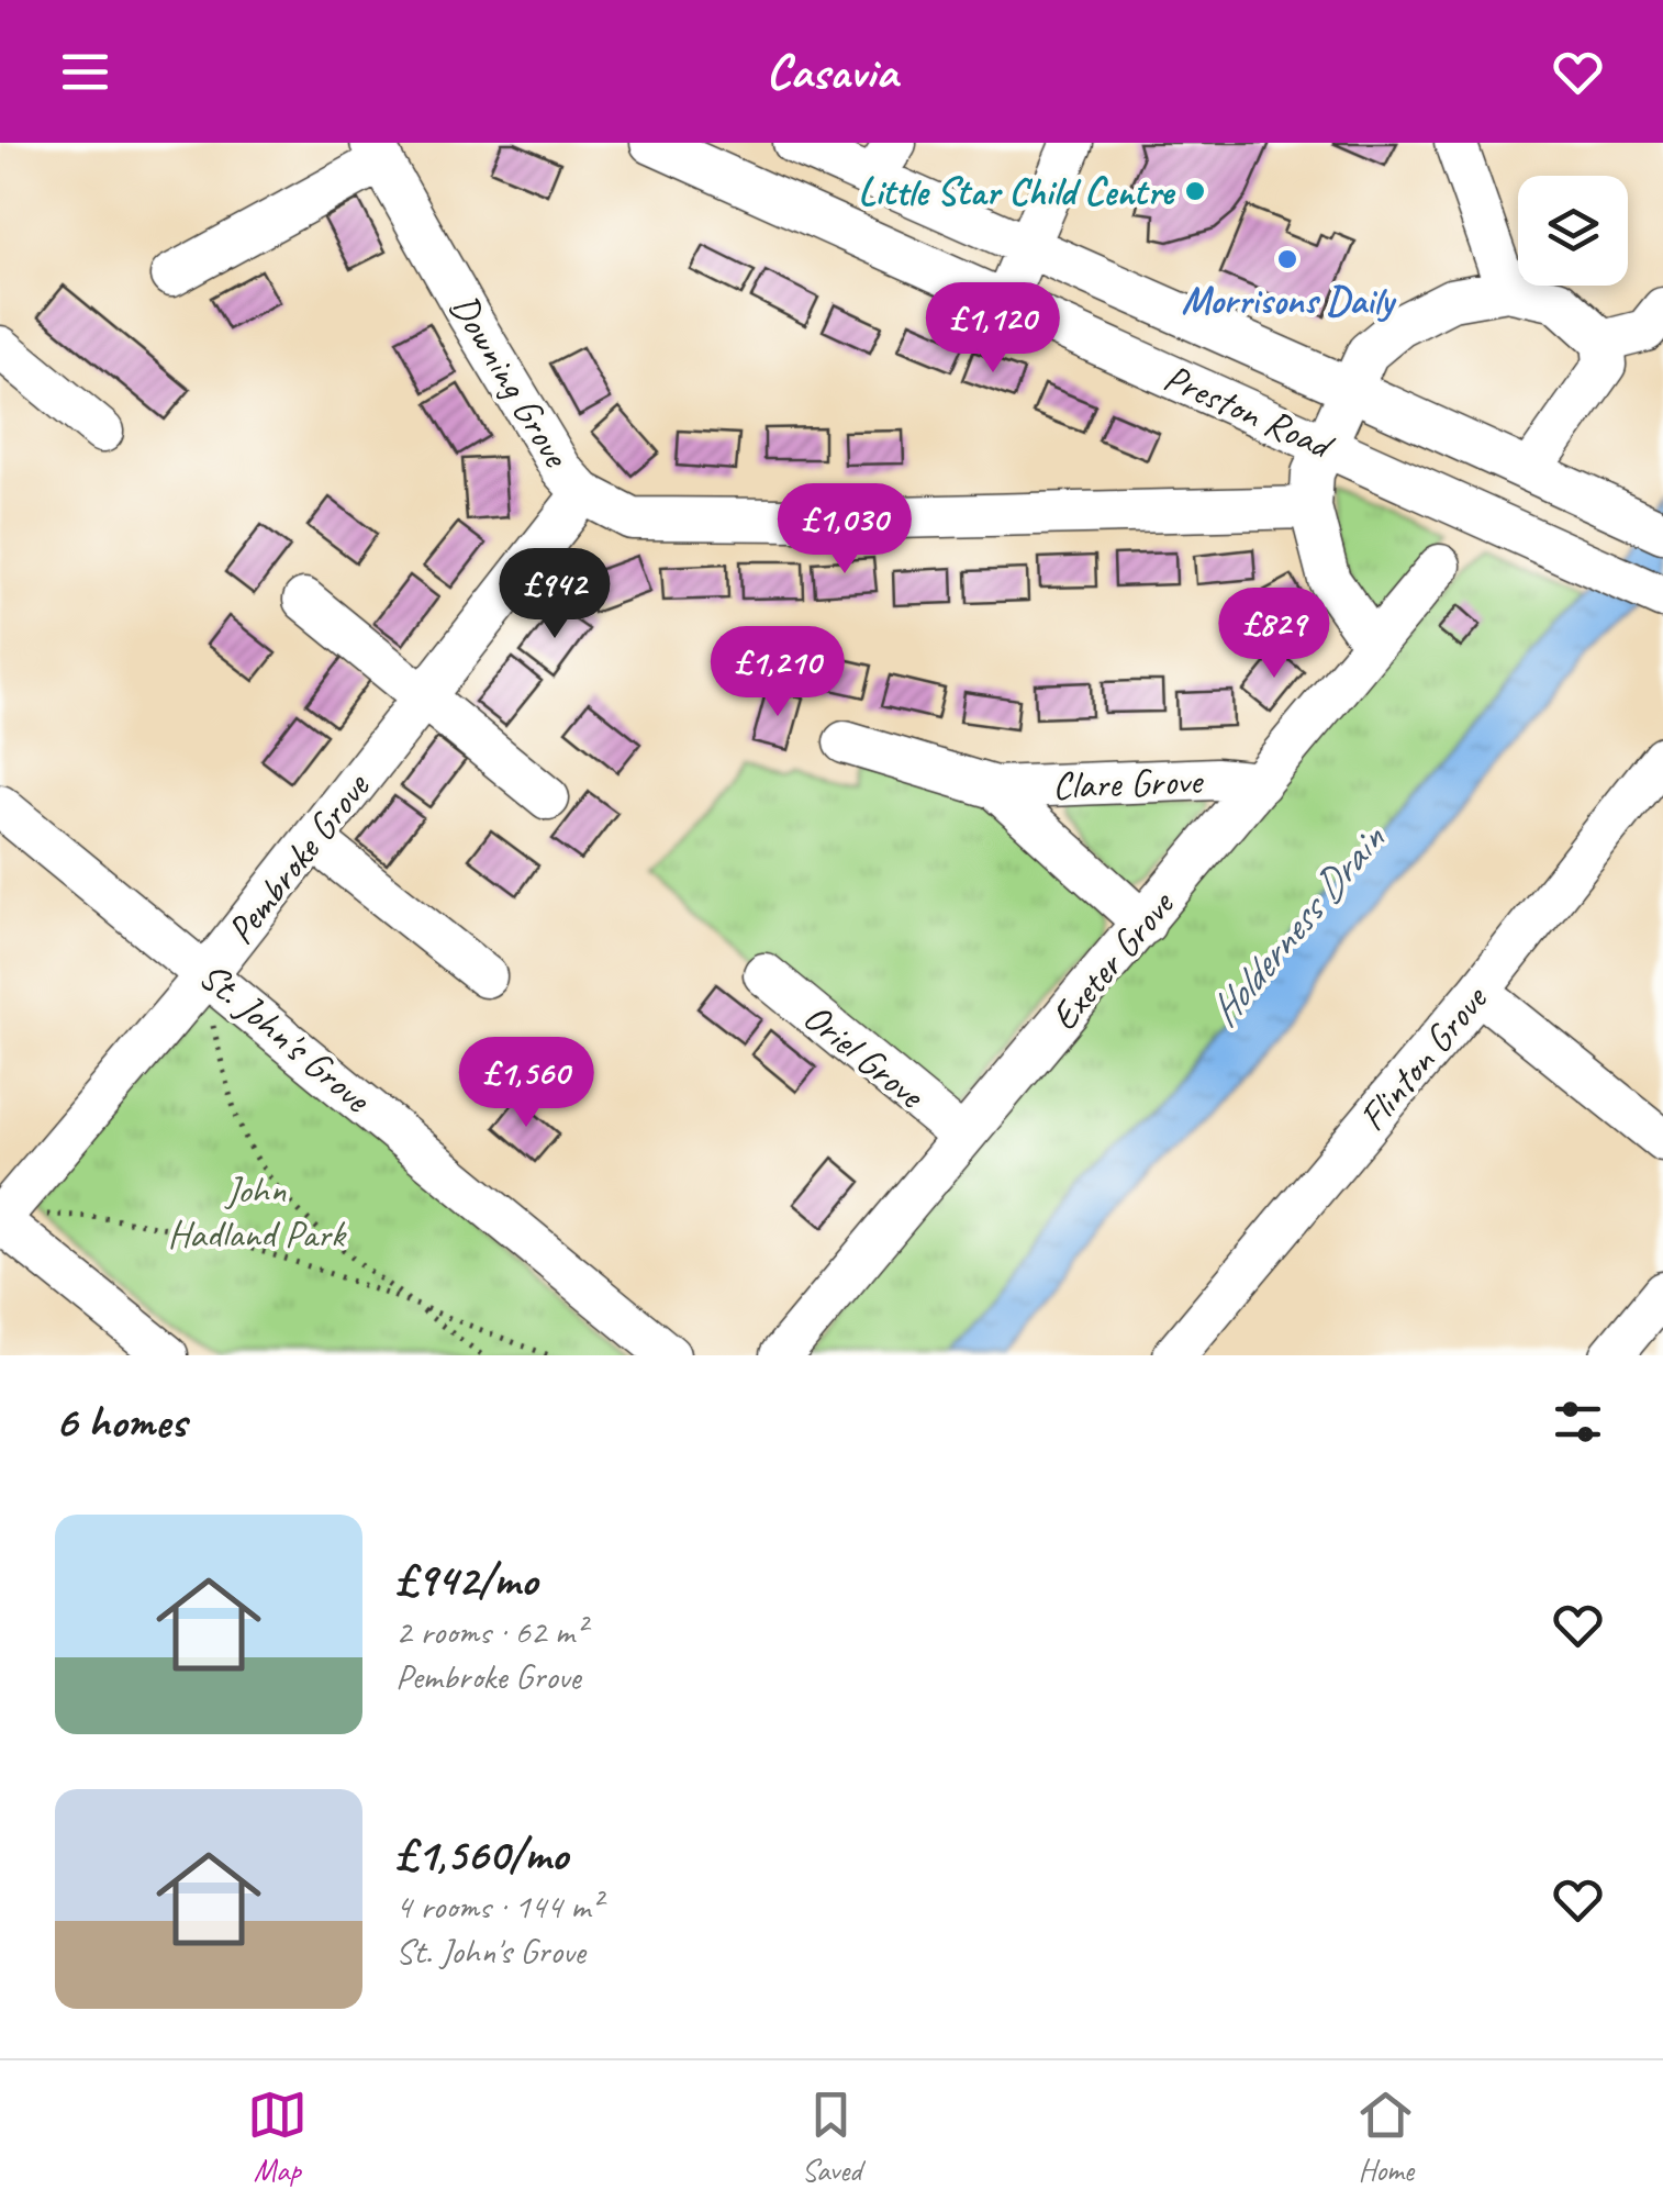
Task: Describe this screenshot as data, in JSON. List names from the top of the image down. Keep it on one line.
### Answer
{"streets":{"street":["Downing Grove","Preston Road","Clare Grove","Pembroke Grove","Exeter Grove","St. John's Grove","Oriel Grove","Flinton Grove"]},"crossings":[["Downing Grove","Pembroke Grove"],["Clare Grove","Exeter Grove"],["Pembroke Grove","St. John's Grove"],["Exeter Grove","Oriel Grove"]],"water":["Holderness Drain"],"parks":["John Hadland Park"],"places":["Little Star Child Centre","Morrisons Daily"],"page":{"header":"Casavia","price":["£1,120","£1,030","£942","£829","£1,210","£1,560"],"heading":"6 homes","list":[{"name":"£942/mo","note":"2 rooms · 62 m² · Pembroke Grove"},{"name":"£1,560/mo","note":"4 rooms · 144 m² · St. John's Grove"}],"tabs":["Map","Saved","Home"]}}
